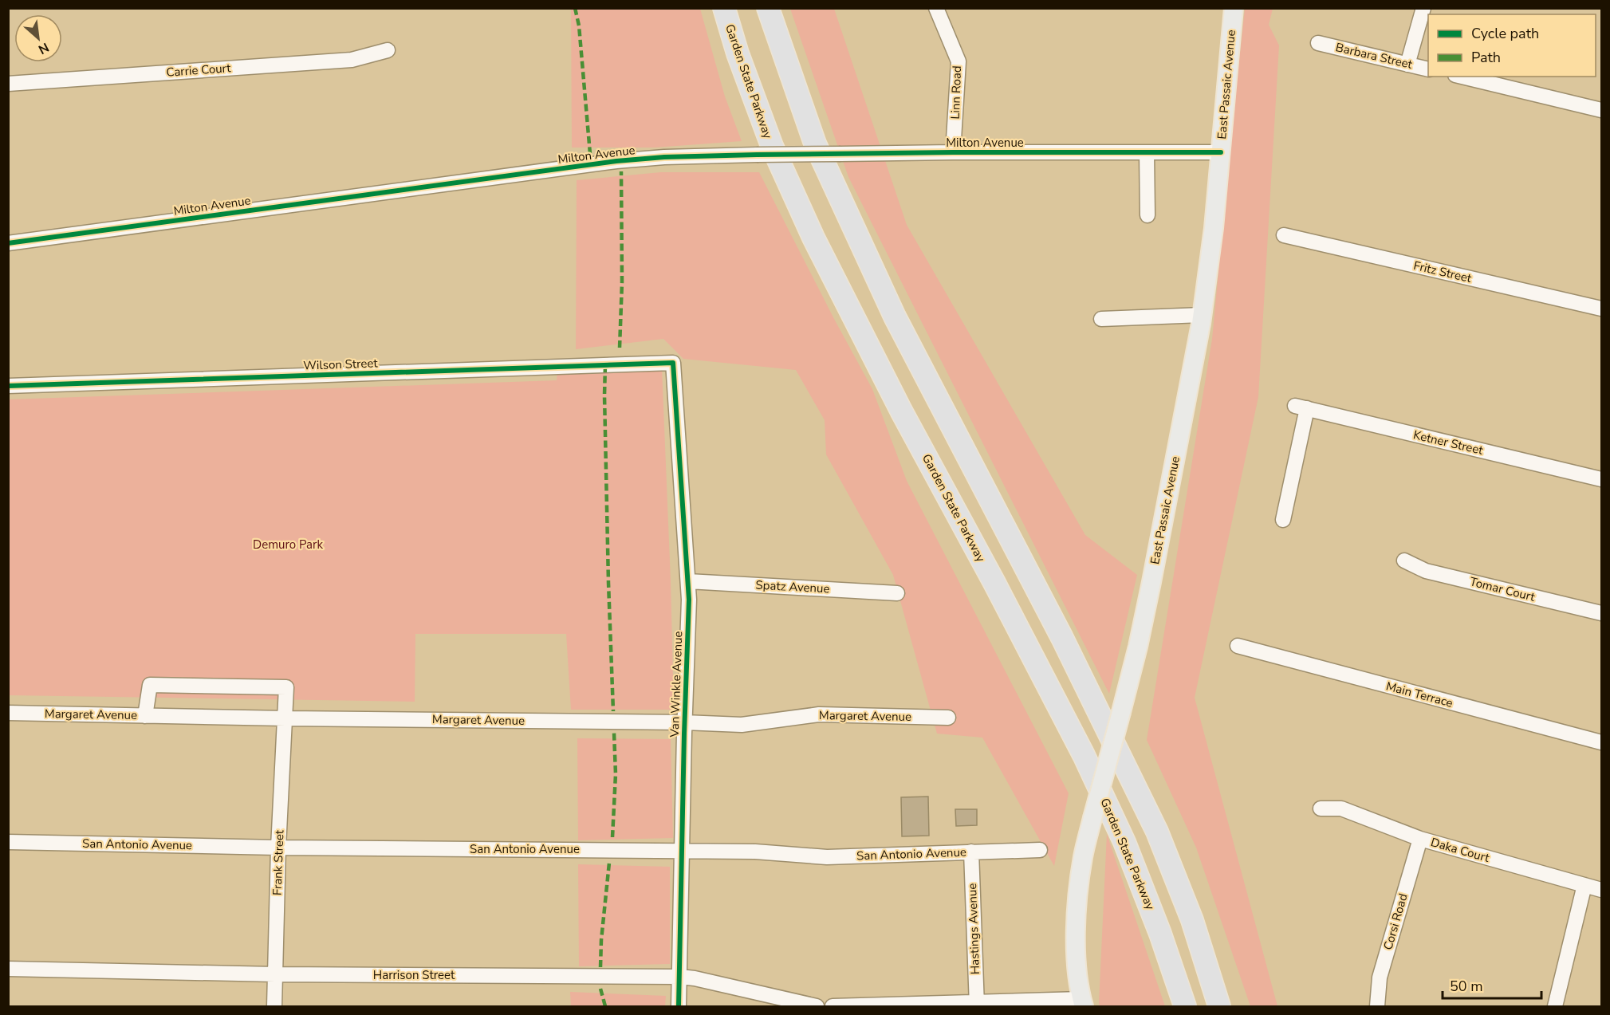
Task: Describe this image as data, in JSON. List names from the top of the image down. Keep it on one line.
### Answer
{"streets":{"highway":["Garden State Parkway"],"main road":["East Passaic Avenue"],"street":["Barbara Street","Carrie Court","Linn Road","Milton Avenue","Fritz Street","Wilson Street","Ketner Street","Spatz Avenue","Tomar Court","Van Winkle Avenue","Main Terrace","Margaret Avenue","San Antonio Avenue","Daka Court","Frank Street","Corsi Road","Hastings Avenue","Harrison Street"]},"crossings":[["East Passaic Avenue","Milton Avenue"],["Linn Road","Milton Avenue"],["Wilson Street","Van Winkle Avenue"],["Spatz Avenue","Van Winkle Avenue"],["Van Winkle Avenue","Margaret Avenue"],["Van Winkle Avenue","San Antonio Avenue"],["Van Winkle Avenue","Harrison Street"],["Margaret Avenue","Frank Street"],["San Antonio Avenue","Frank Street"],["San Antonio Avenue","Hastings Avenue"],["Daka Court","Corsi Road"],["Frank Street","Harrison Street"]],"parks":["Demuro Park"],"legend":["Cycle path","Path"],"scale_bar":"50 m","north":"bottom right"}
